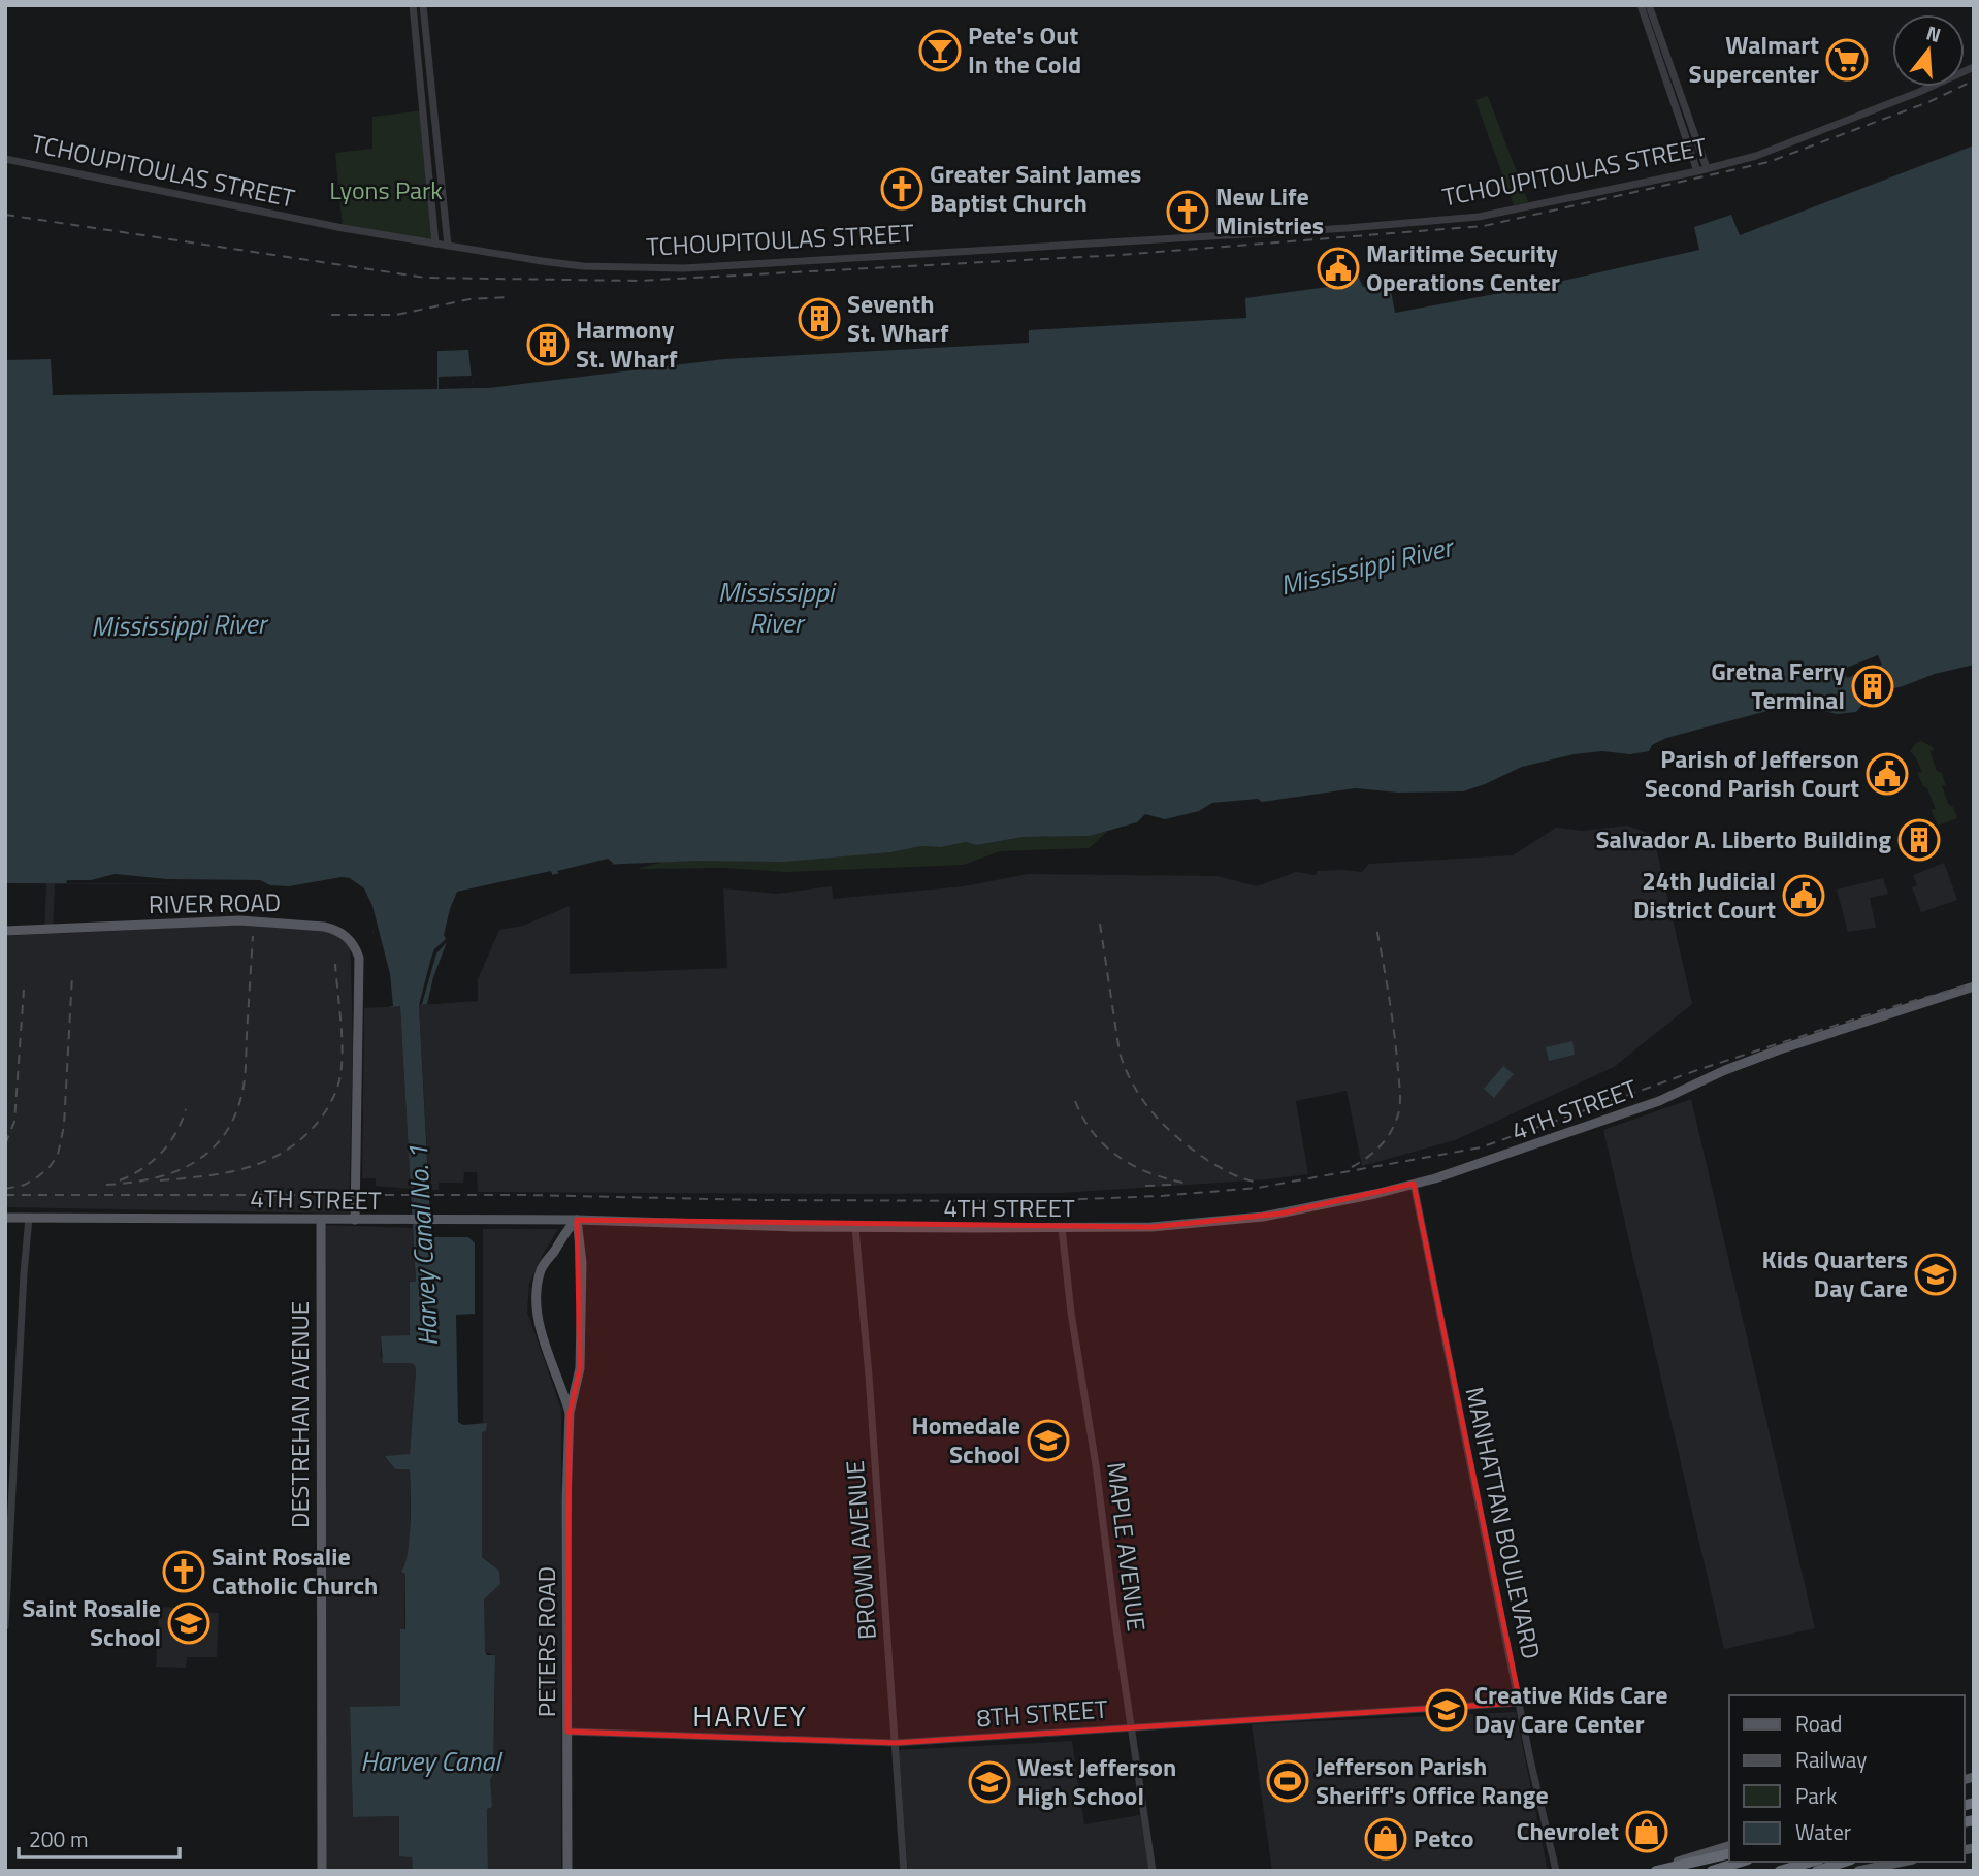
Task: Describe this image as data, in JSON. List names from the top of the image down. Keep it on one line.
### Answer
{"streets":{"main road":["RIVER ROAD","4TH STREET","DESTREHAN AVENUE","PETERS ROAD"],"street":["TCHOUPITOULAS STREET","MANHATTAN BOULEVARD","MAPLE AVENUE","BROWN AVENUE","8TH STREET"]},"crossings":[["RIVER ROAD","4TH STREET"],["4TH STREET","DESTREHAN AVENUE"],["4TH STREET","MANHATTAN BOULEVARD"],["4TH STREET","MAPLE AVENUE"],["4TH STREET","BROWN AVENUE"],["4TH STREET","PETERS ROAD"],["MANHATTAN BOULEVARD","8TH STREET"],["MAPLE AVENUE","8TH STREET"],["BROWN AVENUE","8TH STREET"],["PETERS ROAD","8TH STREET"]],"districts":["HARVEY"],"water":["Mississippi River","Harvey Canal No. 1","Harvey Canal"],"parks":["Lyons Park"],"places":{"bar":["Pete's Out In the Cold"],"supermarket":["Walmart Supercenter"],"church":["Greater Saint James Baptist Church","New Life Ministries","Saint Rosalie Catholic Church"],"public building":["Maritime Security Operations Center","Parish of Jefferson Second Parish Court","24th Judicial District Court"],"building":["Seventh St. Wharf","Harmony St. Wharf","Gretna Ferry Terminal","Salvador A. Liberto Building"],"school or university":["Kids Quarters Day Care","Homedale School","Saint Rosalie School","Creative Kids Care Day Care Center","West Jefferson High School"],"sports":["Jefferson Parish Sheriff's Office Range"],"shop":["Chevrolet","Petco"]},"legend":["Road","Railway","Park","Water"],"scale_bar":"200 m","north":"top"}
